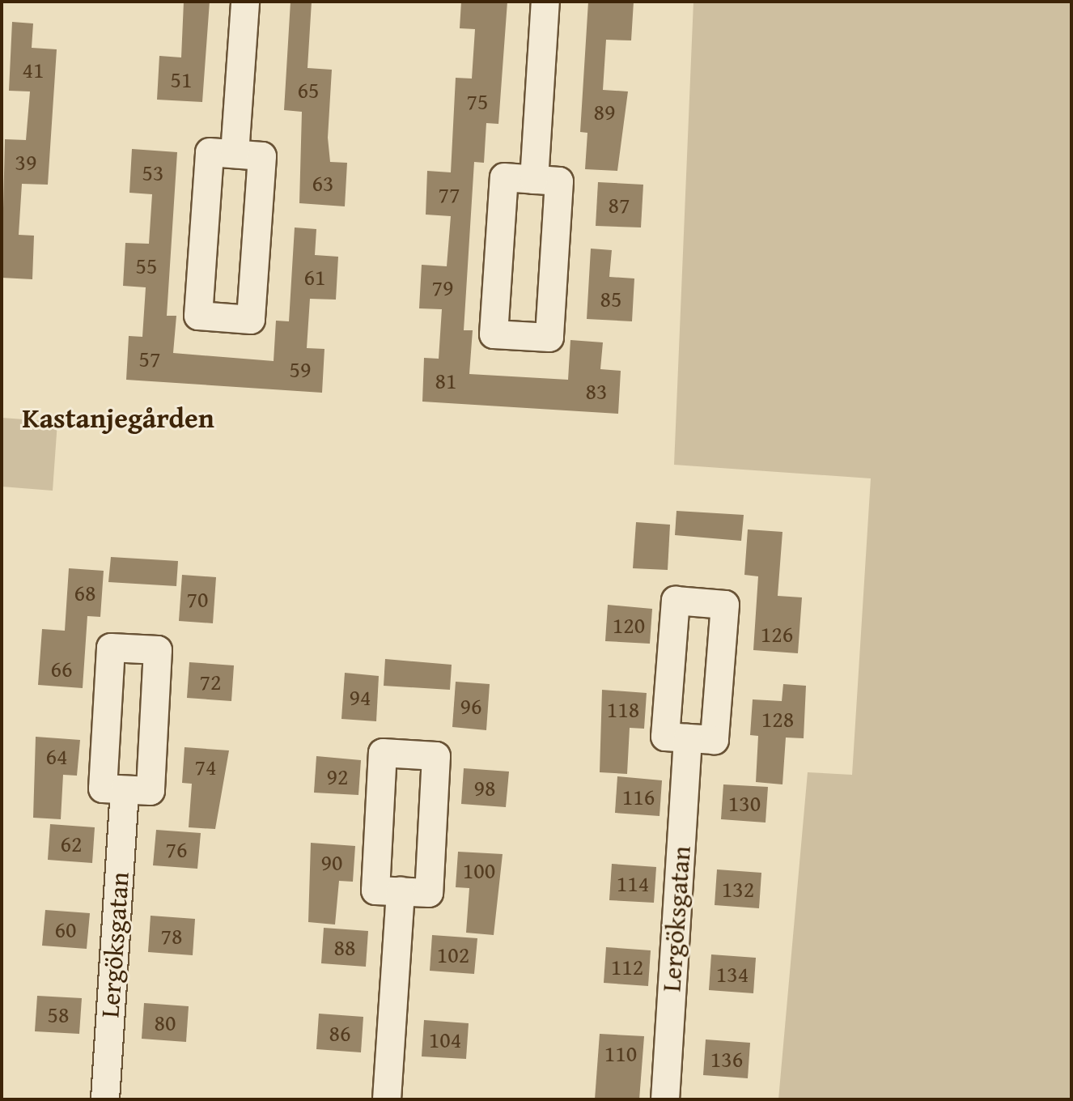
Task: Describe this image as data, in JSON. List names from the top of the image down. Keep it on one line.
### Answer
{"streets":{"street":["Lergöksgatan"]},"districts":["Kastanjegården"],"house_numbers":["41","51","65","75","89","39","53","63","77","87","55","61","79","85","57","59","81","83","68","70","120","126","66","72","94","96","118","128","64","74","92","98","116","130","62","76","90","100","114","132","60","78","88","102","112","134","58","80","86","104","110","136"]}
